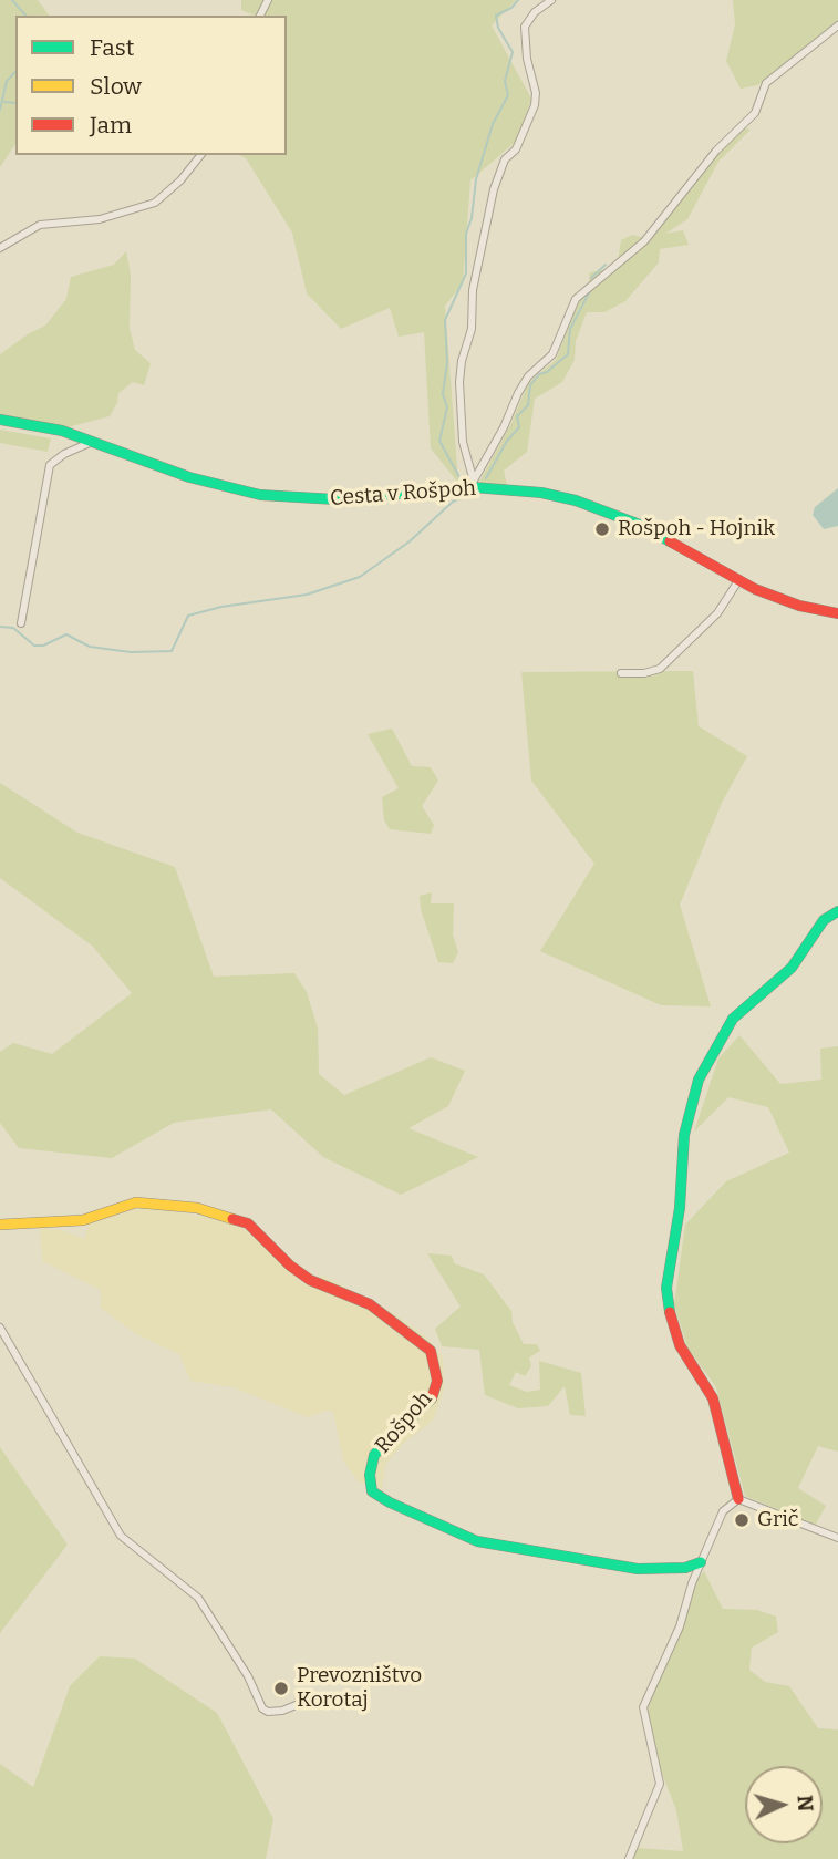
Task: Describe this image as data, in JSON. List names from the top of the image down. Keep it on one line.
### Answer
{"streets":{"street":["Cesta v Rošpoh","Rošpoh"]},"places":["Rošpoh - Hojnik","Grič","Prevozništvo Korotaj"],"legend":["Fast","Slow","Jam"],"north":"right"}
